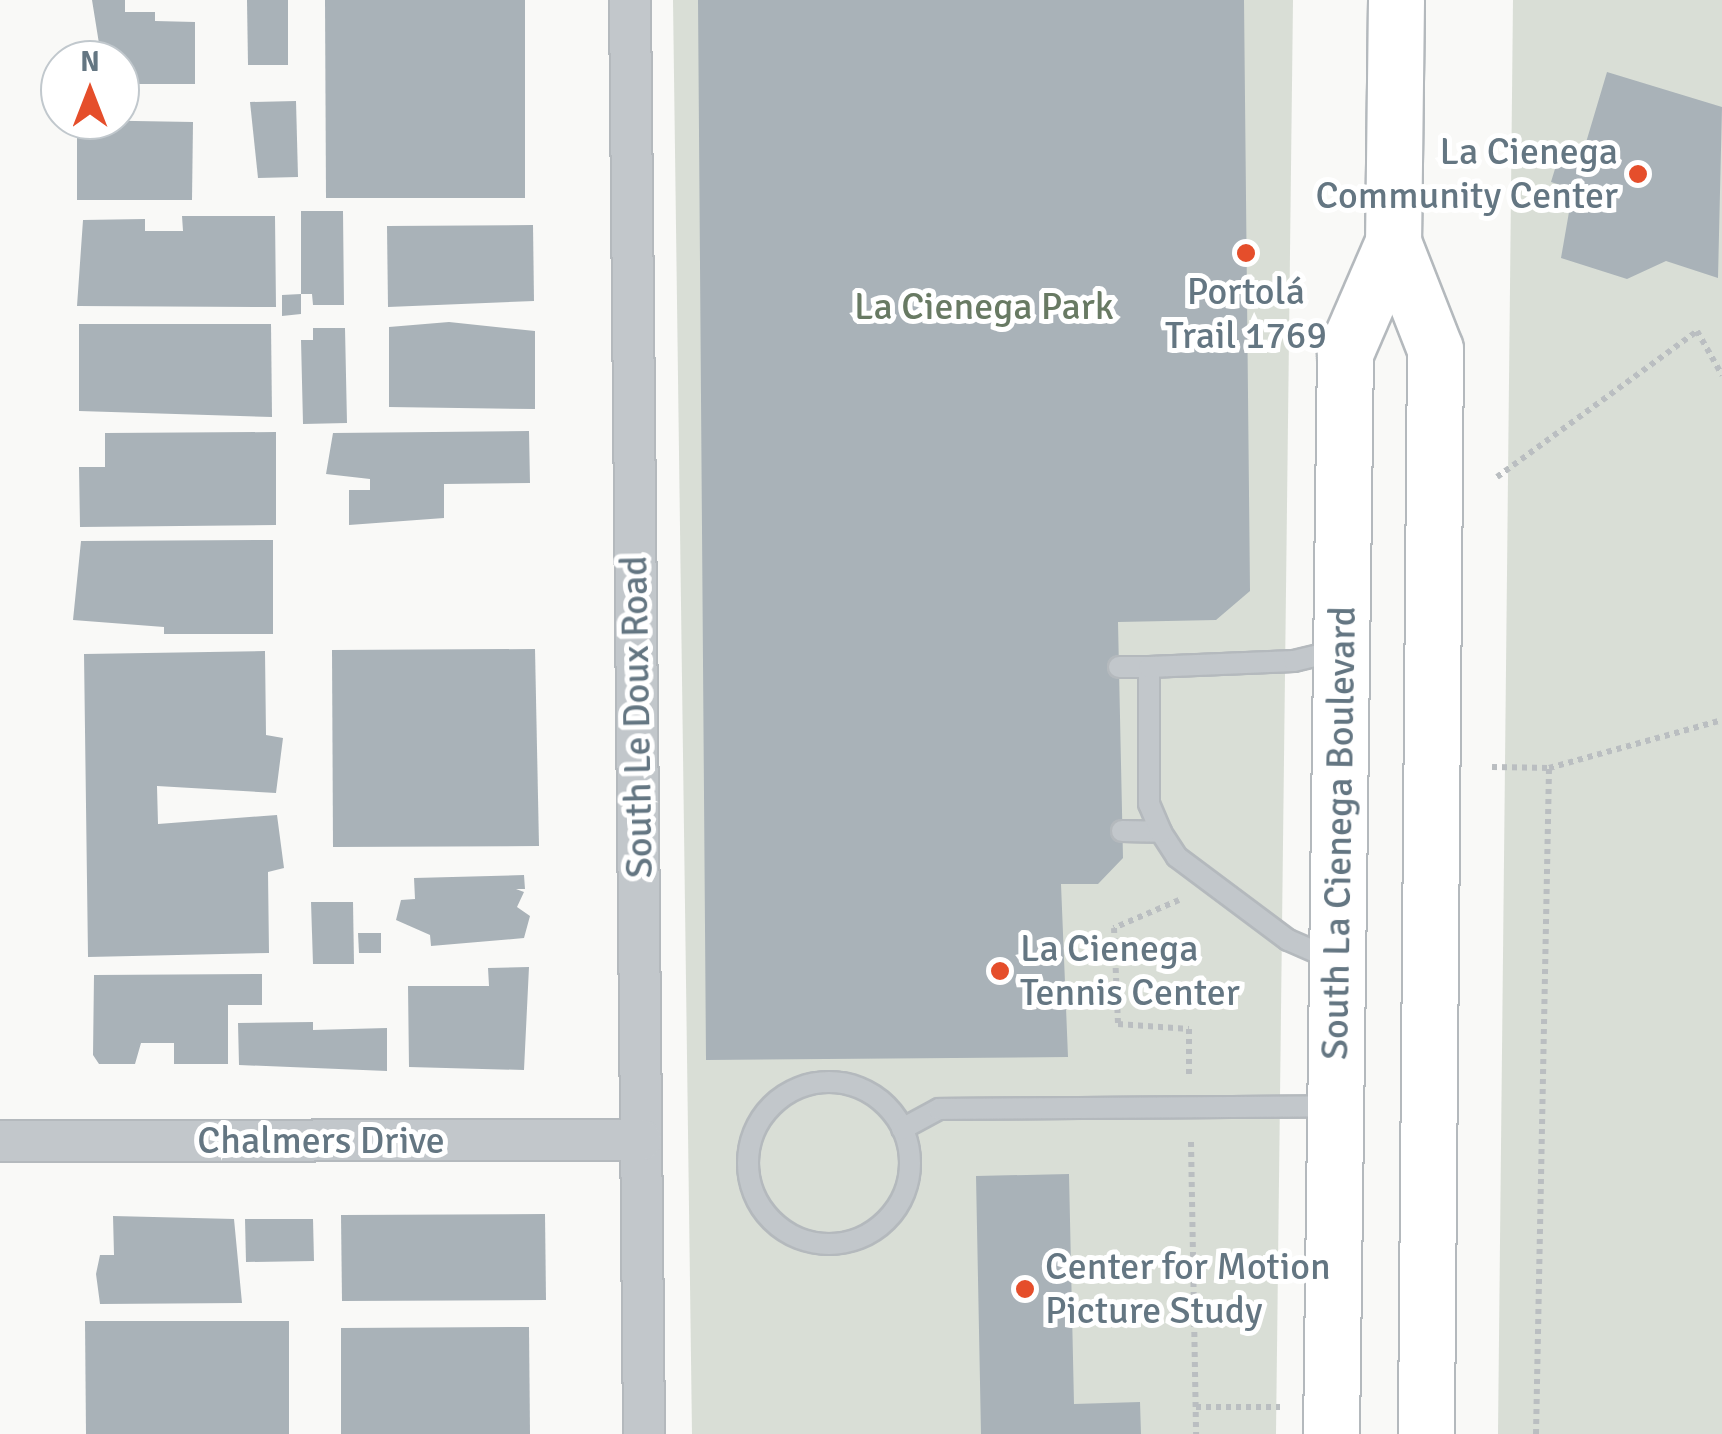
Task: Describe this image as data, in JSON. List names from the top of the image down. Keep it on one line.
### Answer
{"streets":{"main road":["South La Cienega Boulevard"],"street":["South Le Doux Road","Chalmers Drive"]},"crossings":[["South Le Doux Road","Chalmers Drive"]],"parks":["La Cienega Park"],"places":["La Cienega Community Center","Portolá Trail 1769","La Cienega Tennis Center","Center for Motion Picture Study"],"north":"top"}
